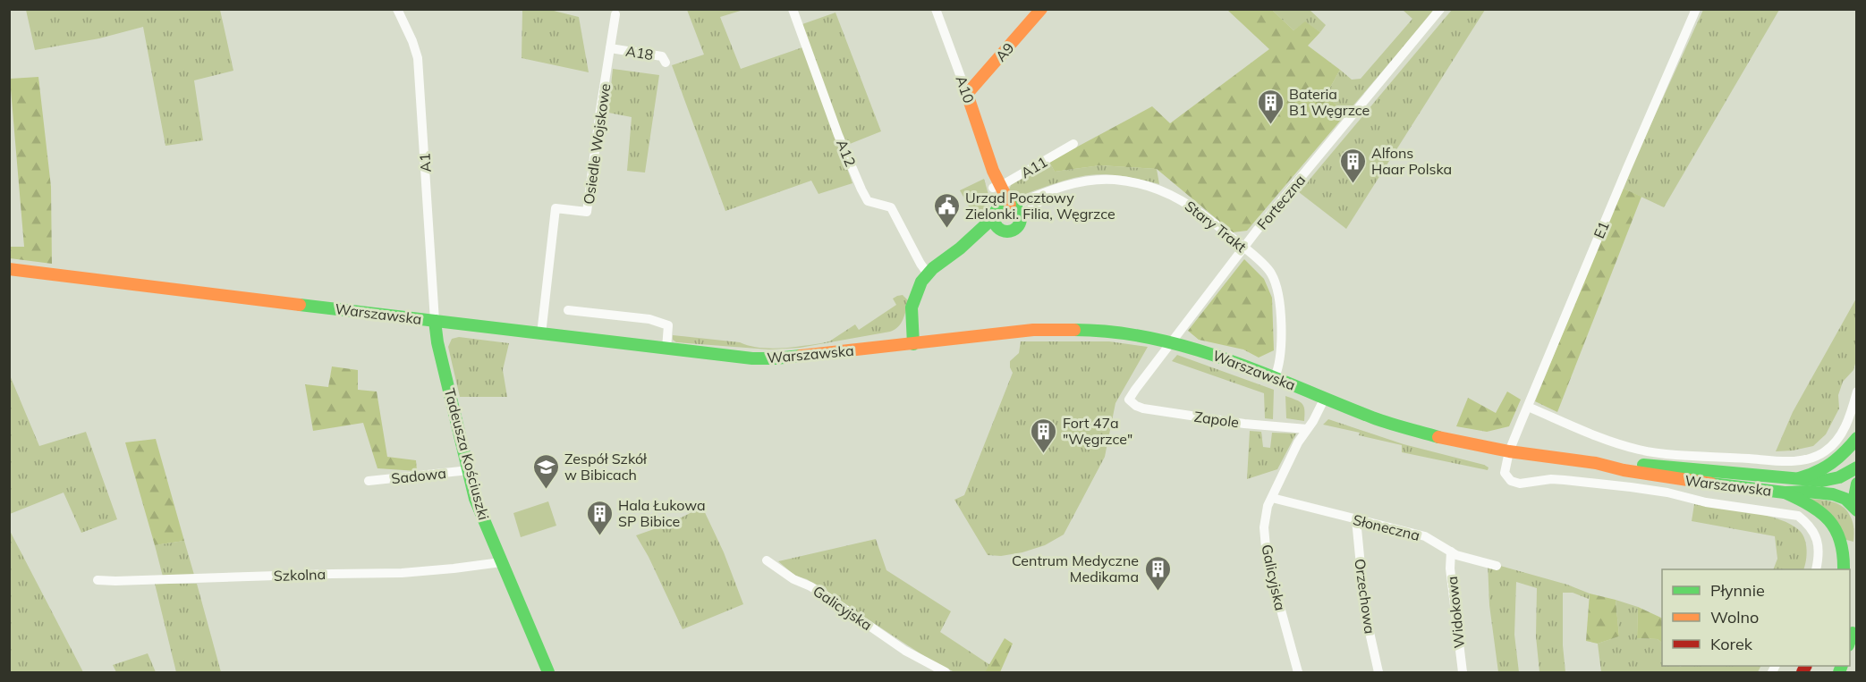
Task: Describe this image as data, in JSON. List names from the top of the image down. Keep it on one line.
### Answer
{"streets":{"main road":["A9","A10","Warszawska","Tadeusza Kościuszki"],"street":["A18","Osiedle Wojskowe","A12","A1","A11","Forteczna","Stary Trakt","E1","Zapole","Sadowa","Słoneczna","Szkolna","Galicyjska","Orzechowa","Widokowa"]},"crossings":[["A9","A10"],["A18","Osiedle Wojskowe"],["A10","A11"],["A10","Stary Trakt"],["Osiedle Wojskowe","Warszawska"],["A1","Warszawska"],["A1","Tadeusza Kościuszki"],["Forteczna","Stary Trakt"],["Forteczna","Zapole"],["Stary Trakt","Warszawska"],["E1","Warszawska"],["Warszawska","Tadeusza Kościuszki"],["Warszawska","Galicyjska"],["Zapole","Galicyjska"],["Tadeusza Kościuszki","Sadowa"],["Tadeusza Kościuszki","Szkolna"],["Słoneczna","Galicyjska"],["Słoneczna","Orzechowa"],["Słoneczna","Widokowa"]],"places":{"building":["Bateria B1 Węgrzce","Alfons Haar Polska","Fort 47a \"Węgrzce\"","Hala Łukowa SP Bibice","Centrum Medyczne Medikama"],"public building":["Urząd Pocztowy Zielonki. Filia, Węgrzce"],"school or university":["Zespół Szkół w Bibicach"]},"legend":["Płynnie","Wolno","Korek"]}
